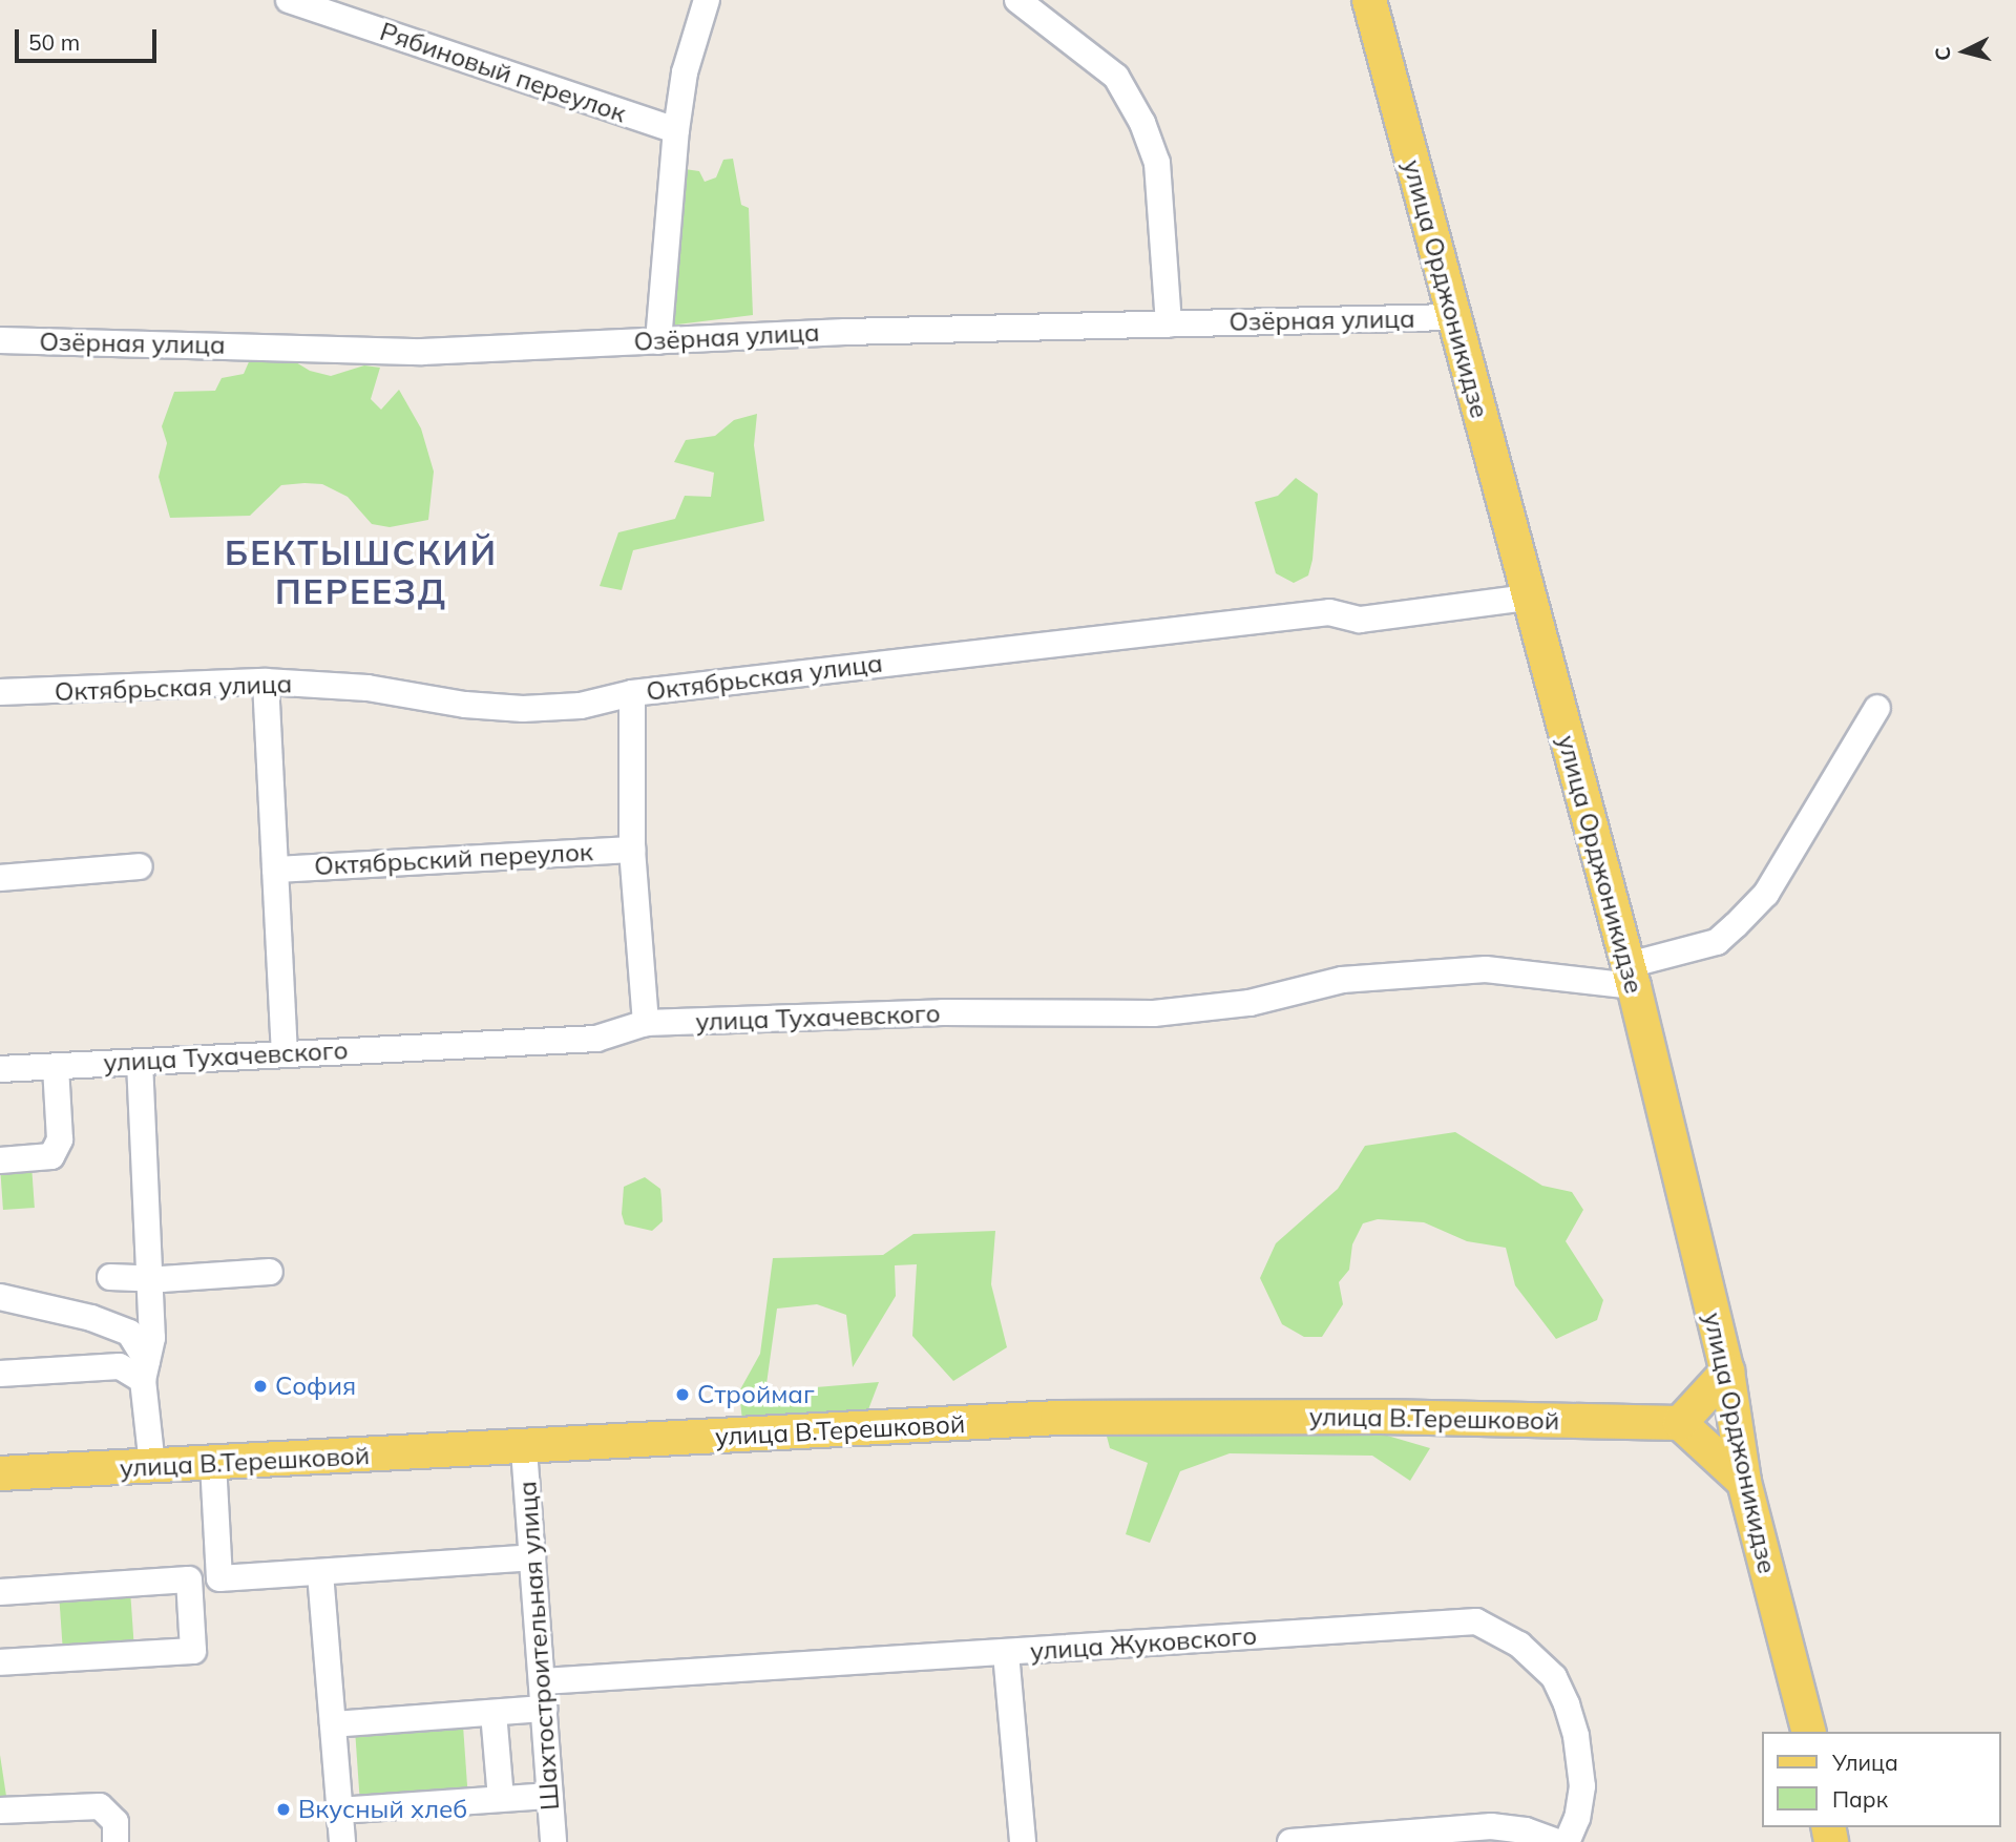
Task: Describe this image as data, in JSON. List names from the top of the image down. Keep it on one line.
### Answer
{"streets":{"main road":["улица Орджоникидзе","улица В.Терешковой"],"street":["Рябиновый переулок","Озёрная улица","Октябрьская улица","Октябрьский переулок","улица Тухачевского","улица Жуковского","Шахтостроительная улица"]},"crossings":[["улица Орджоникидзе","Озёрная улица"],["улица Орджоникидзе","Октябрьская улица"],["улица Орджоникидзе","улица Тухачевского"],["улица В.Терешковой","Шахтостроительная улица"],["улица Жуковского","Шахтостроительная улица"]],"districts":["БЕКТЫШСКИЙ ПЕРЕЕЗД"],"places":["София","Строймаг","Вкусный хлеб"],"legend":["Улица","Парк"],"scale_bar":"50 m","north":"left"}
